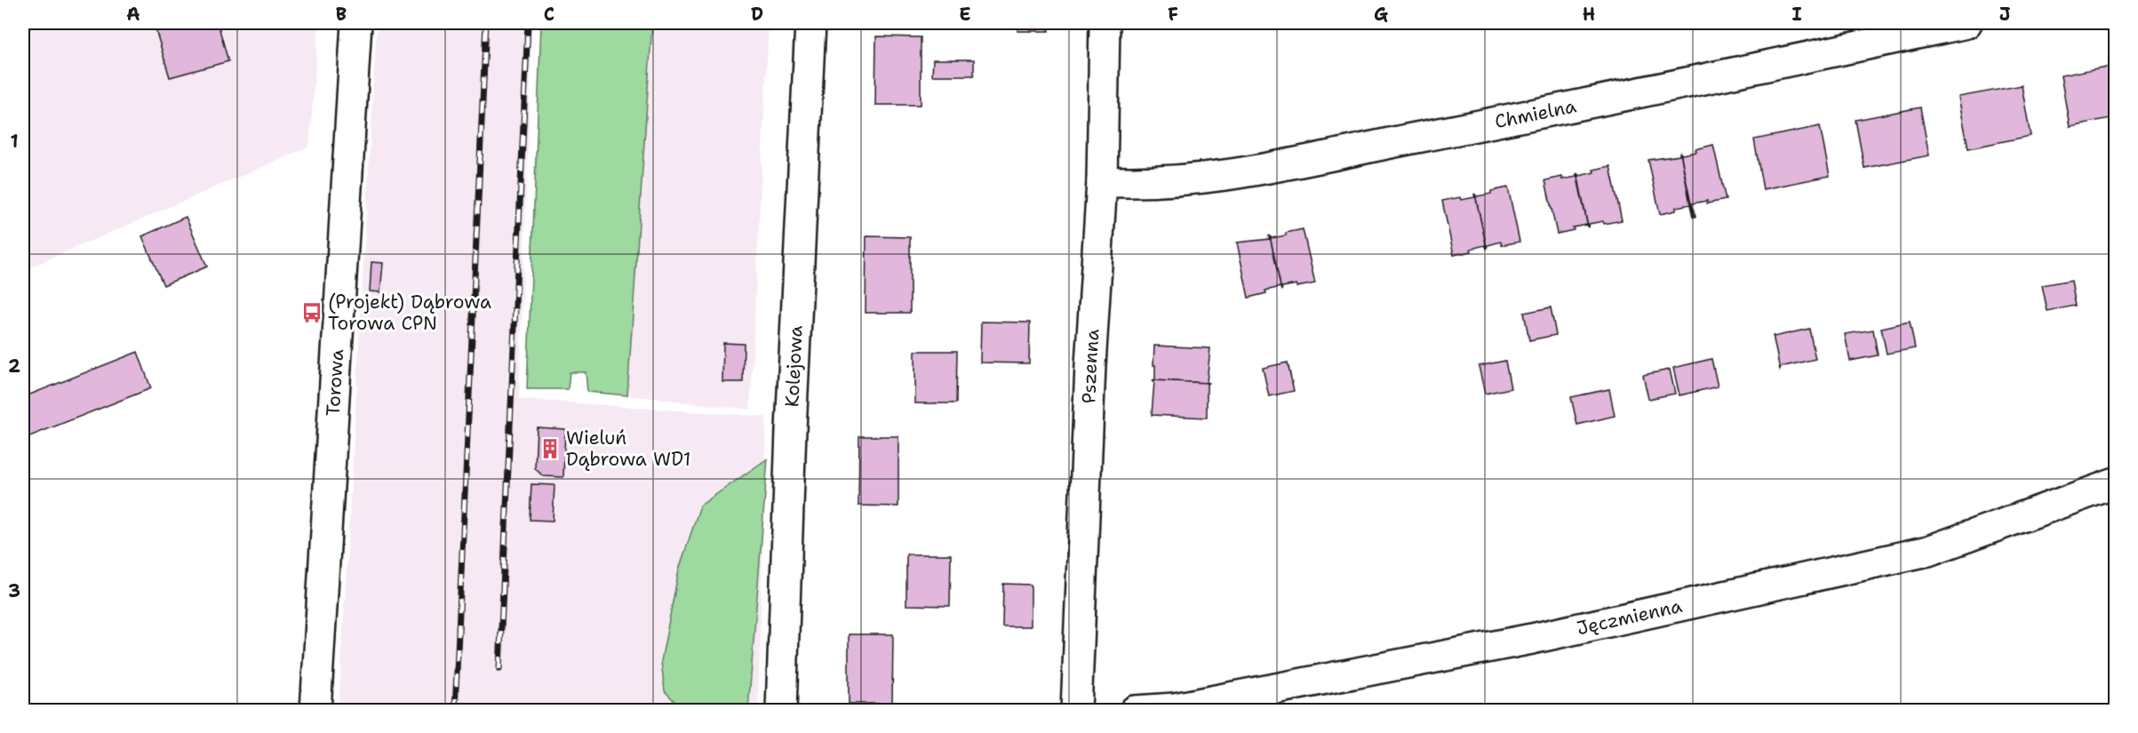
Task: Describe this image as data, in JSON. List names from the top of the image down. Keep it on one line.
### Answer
{"streets":{"street":["Chmielna","Kolejowa","Pszenna","Torowa","Jęczmienna"]},"crossings":[["Chmielna","Pszenna"]],"places":{"bus stop":["(Projekt) Dąbrowa Torowa CPN"],"building":["Wieluń Dąbrowa WD1"]},"grid":{"columns":["A","B","C","D","E","F","G","H","I","J"],"rows":["1","2","3"]}}
